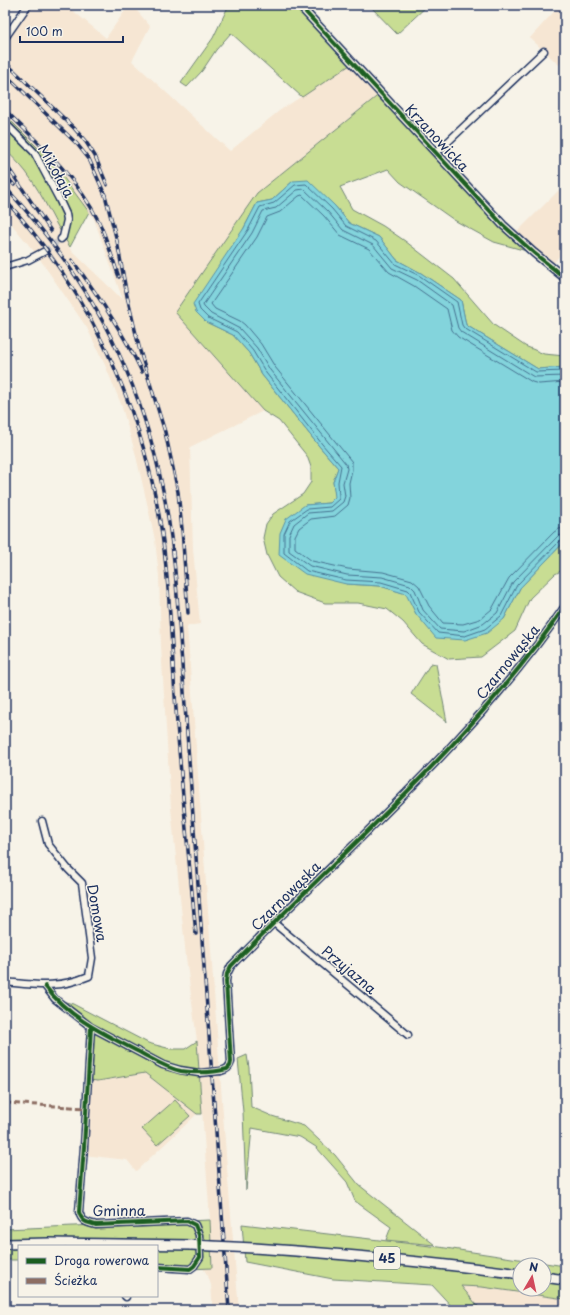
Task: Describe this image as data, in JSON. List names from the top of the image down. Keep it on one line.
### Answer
{"streets":{"main road":["45"],"street":["Krzanowicka","Mikołaja","Czarnowąska","Domowa","Przyjazna","Gminna"]},"crossings":[["Czarnowąska","Domowa"],["Czarnowąska","Przyjazna"],["Czarnowąska","Gminna"]],"legend":["Droga rowerowa","Ścieżka"],"scale_bar":"100 m","north":"top"}
